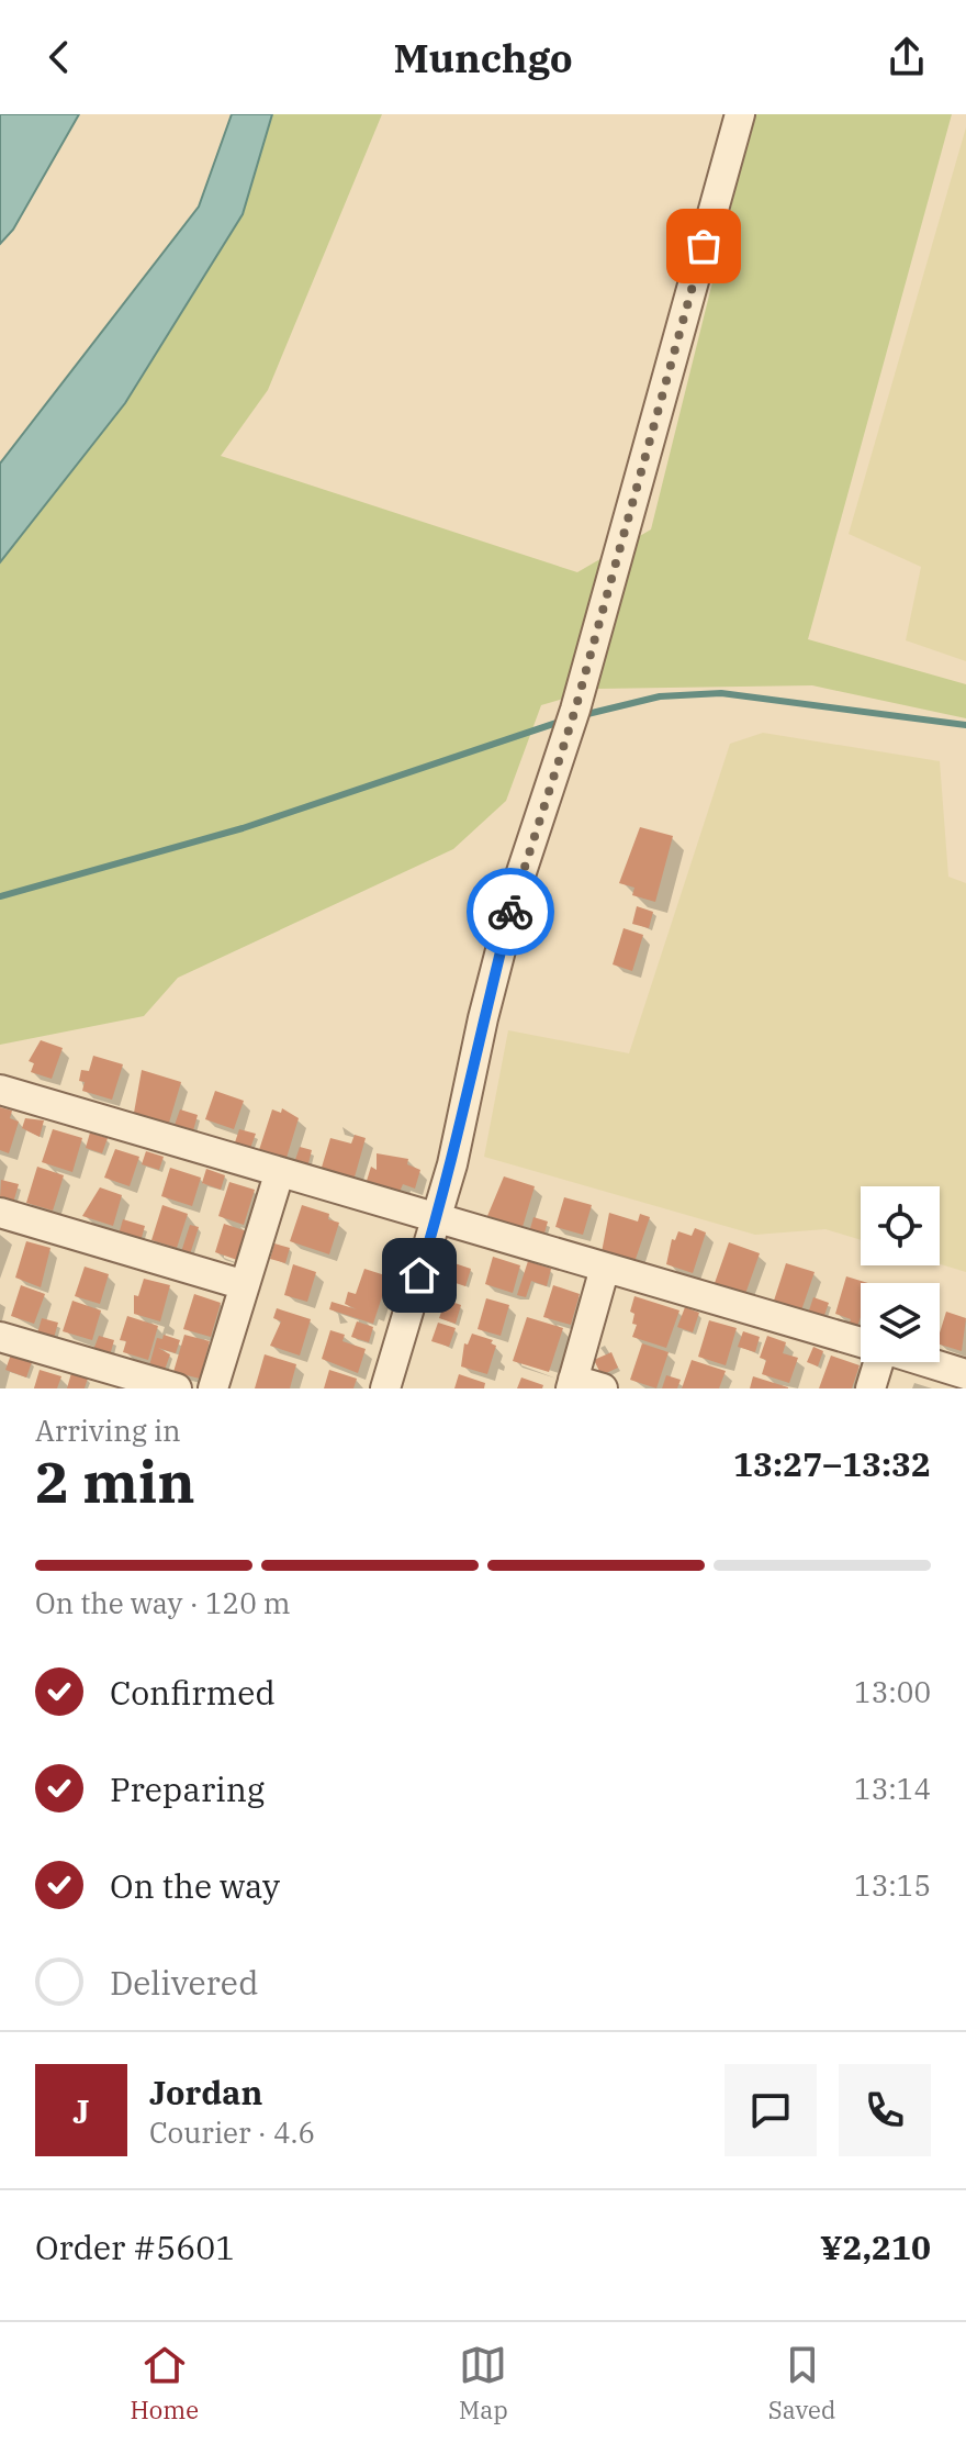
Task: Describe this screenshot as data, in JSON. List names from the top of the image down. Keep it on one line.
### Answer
{"page":{"header":"Munchgo","heading":["2 min","Arriving in","13:27–13:32"],"panel":["Jordan","Courier · 4.6","Order #5601","¥2,210"],"bar":"On the way · 120 m","list":[["Confirmed","13:00"],["Preparing","13:14"],["On the way","13:15"],"Delivered"],"round":"J","tabs":["Home","Map","Saved"]}}
